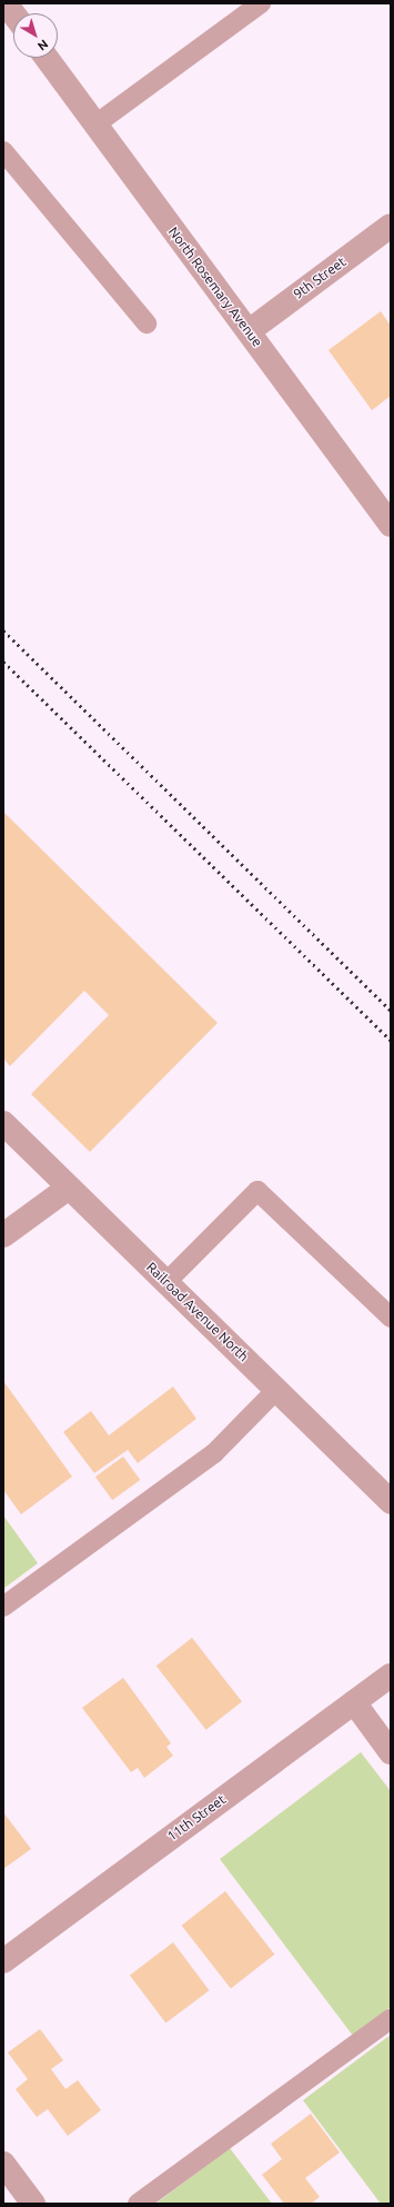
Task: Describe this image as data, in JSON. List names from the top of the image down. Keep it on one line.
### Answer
{"streets":{"street":["9th Street","North Rosemary Avenue","Railroad Avenue North","11th Street"]},"crossings":[["9th Street","North Rosemary Avenue"]],"north":"bottom right"}
